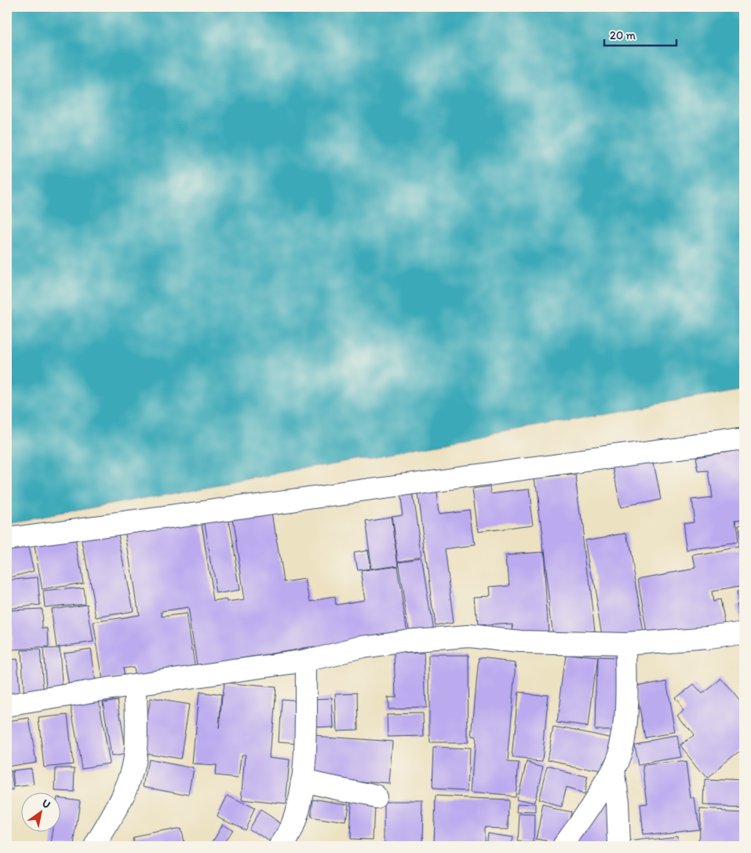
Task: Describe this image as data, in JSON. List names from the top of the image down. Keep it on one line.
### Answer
{"scale_bar":"20 m","north":"top right"}
